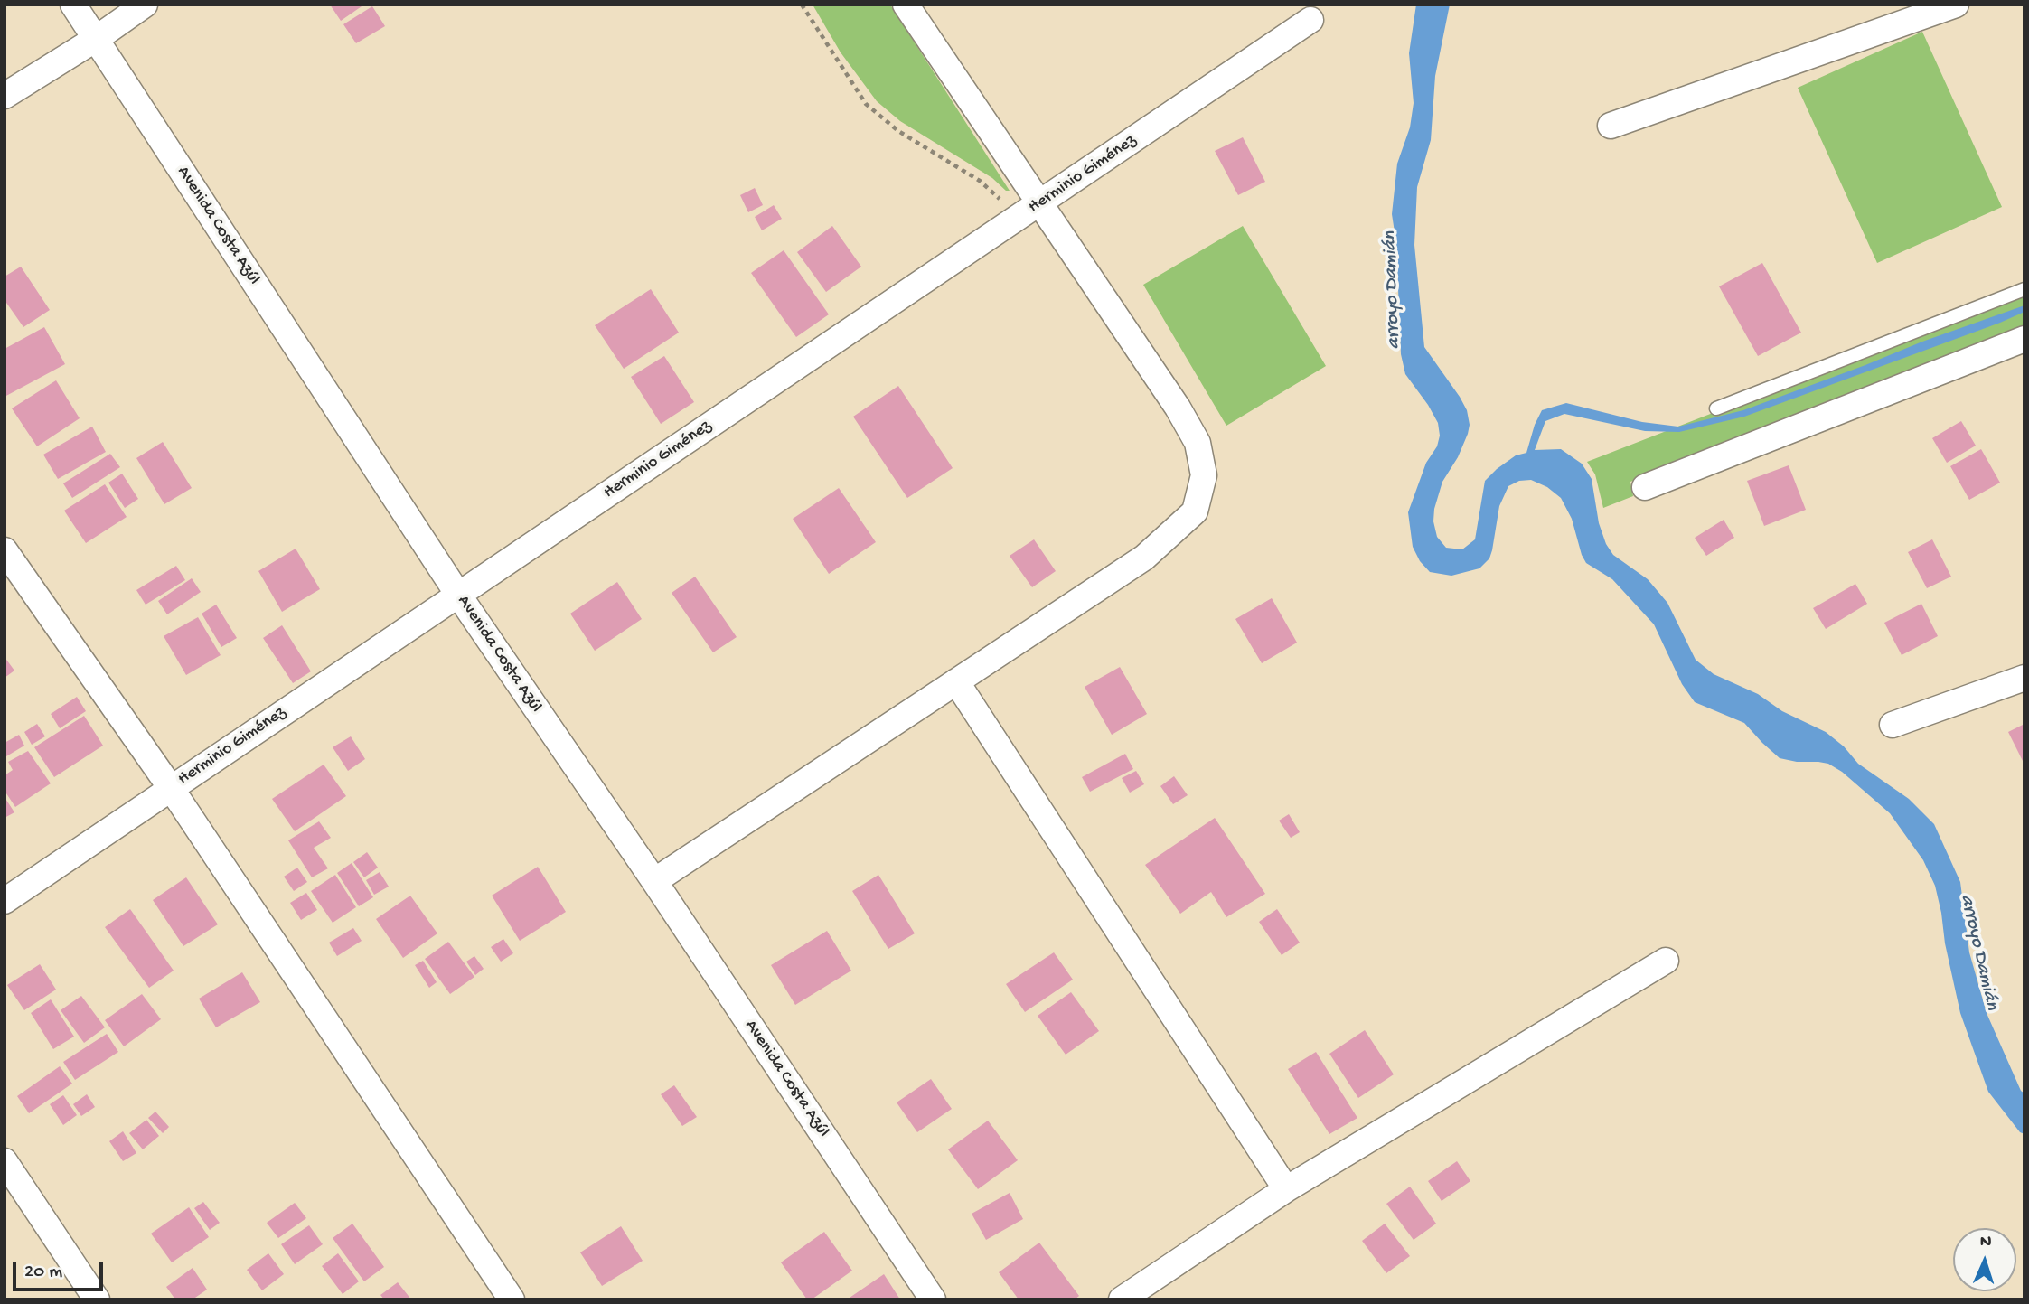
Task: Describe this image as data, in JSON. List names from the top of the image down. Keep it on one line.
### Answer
{"streets":{"street":["Herminio Giménez","Avenida Costa Azúl"]},"crossings":[["Herminio Giménez","Avenida Costa Azúl"]],"water":["arroyo Damián"],"scale_bar":"20 m","north":"top"}
